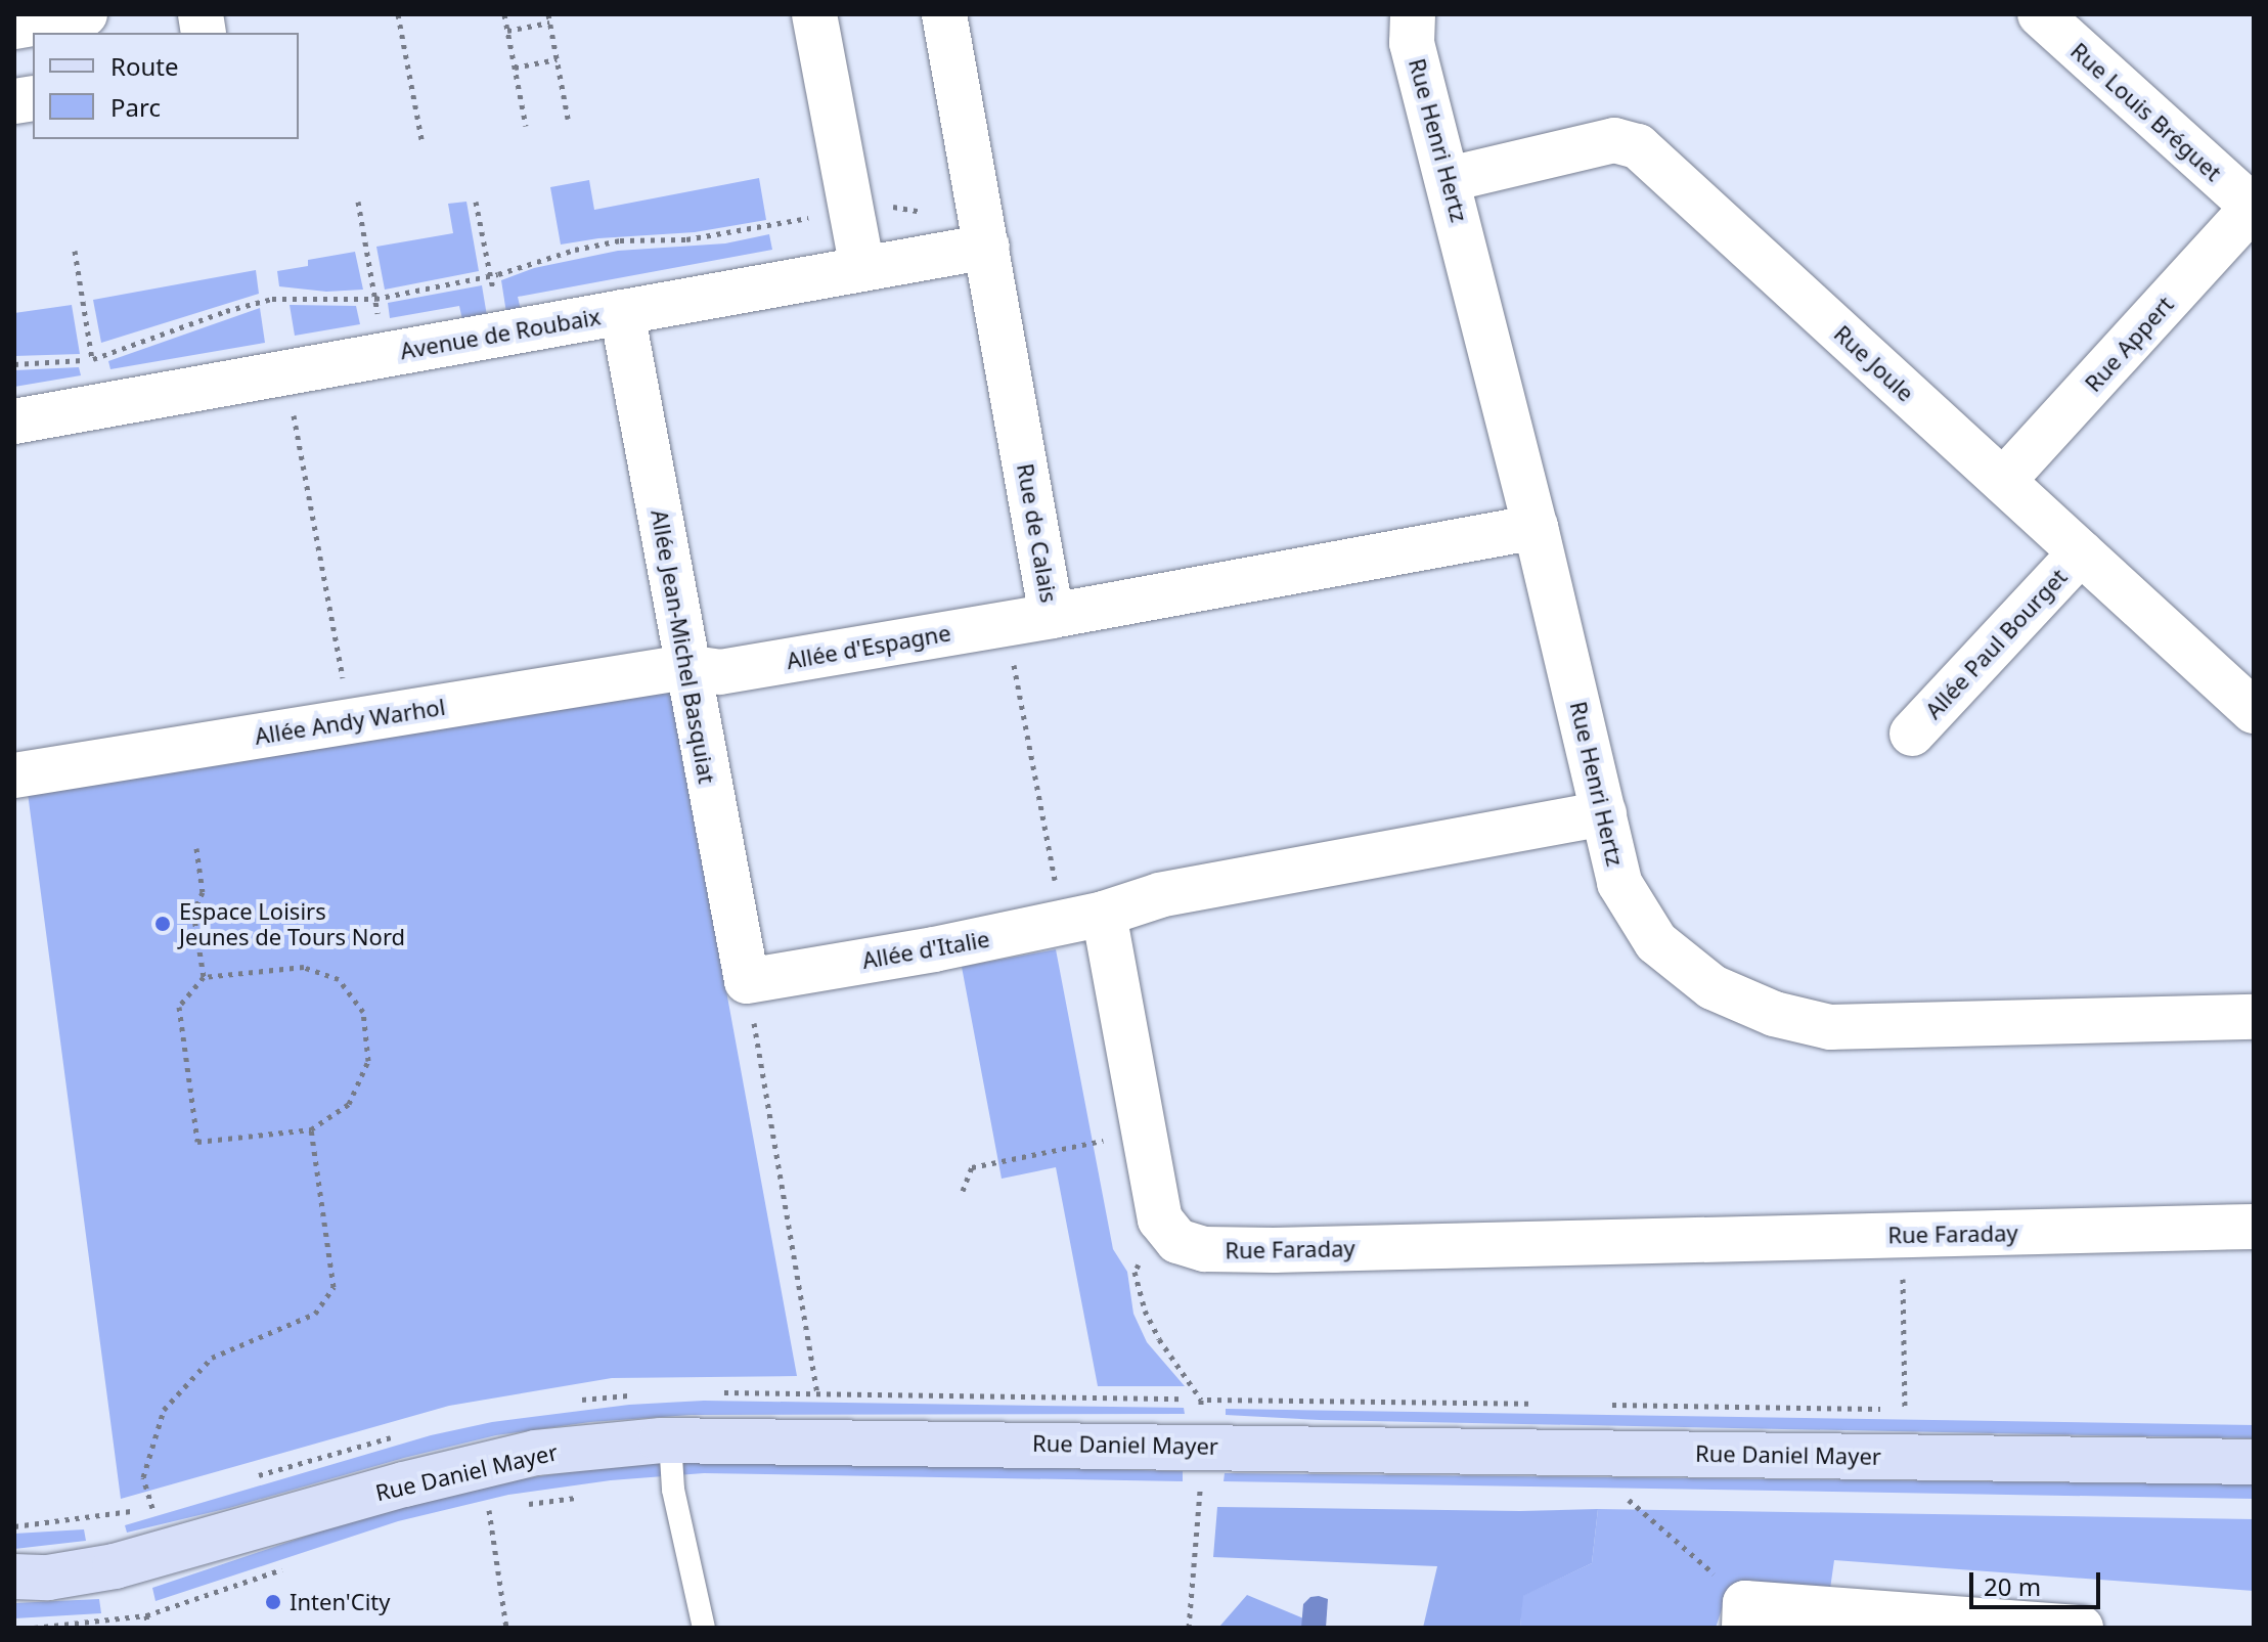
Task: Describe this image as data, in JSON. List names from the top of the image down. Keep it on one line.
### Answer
{"streets":{"main road":["Rue Daniel Mayer"],"street":["Rue Louis Bréguet","Rue Henri Hertz","Avenue de Roubaix","Rue Appert","Rue Joule","Rue de Calais","Allée Paul Bourget","Allée Jean-Michel Basquiat","Allée d'Espagne","Allée Andy Warhol","Allée d'Italie","Rue Faraday"]},"crossings":[["Rue Louis Bréguet","Rue Appert"],["Rue Henri Hertz","Rue Joule"],["Rue Henri Hertz","Rue de Calais"],["Avenue de Roubaix","Rue de Calais"],["Avenue de Roubaix","Allée Jean-Michel Basquiat"],["Rue Appert","Rue Joule"],["Rue Joule","Allée Paul Bourget"],["Rue de Calais","Allée d'Espagne"],["Allée Jean-Michel Basquiat","Allée d'Espagne"],["Allée Jean-Michel Basquiat","Allée Andy Warhol"],["Allée Jean-Michel Basquiat","Allée d'Italie"],["Allée d'Espagne","Allée Andy Warhol"]],"places":["Espace Loisirs Jeunes de Tours Nord","Inten'City"],"legend":["Route","Parc"],"scale_bar":"20 m"}
